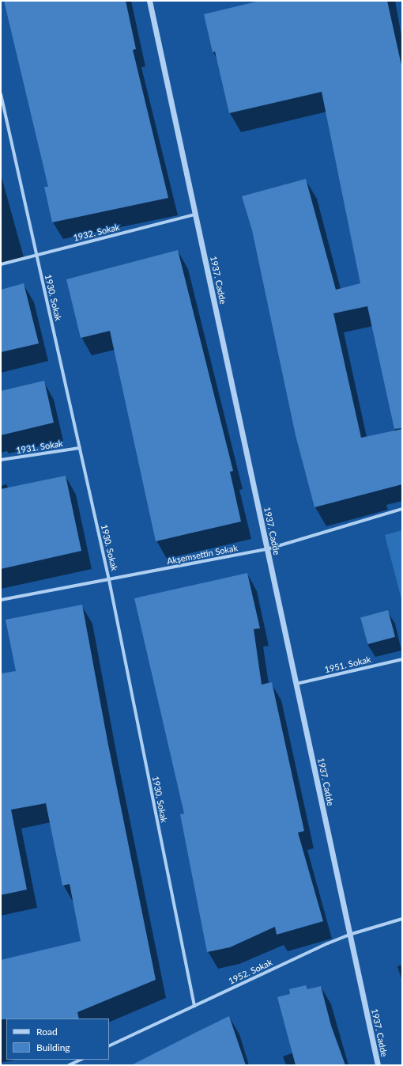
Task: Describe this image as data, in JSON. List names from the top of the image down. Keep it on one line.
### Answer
{"streets":{"street":["1932. Sokak","1937. Cadde","1930. Sokak","1931. Sokak","Akşemsettin Sokak","1951. Sokak","1952. Sokak"]},"crossings":[["1932. Sokak","1937. Cadde"],["1932. Sokak","1930. Sokak"],["1937. Cadde","Akşemsettin Sokak"],["1937. Cadde","1951. Sokak"],["1937. Cadde","1952. Sokak"],["1930. Sokak","1931. Sokak"],["1930. Sokak","Akşemsettin Sokak"],["1930. Sokak","1952. Sokak"]],"legend":["Road","Building"]}
